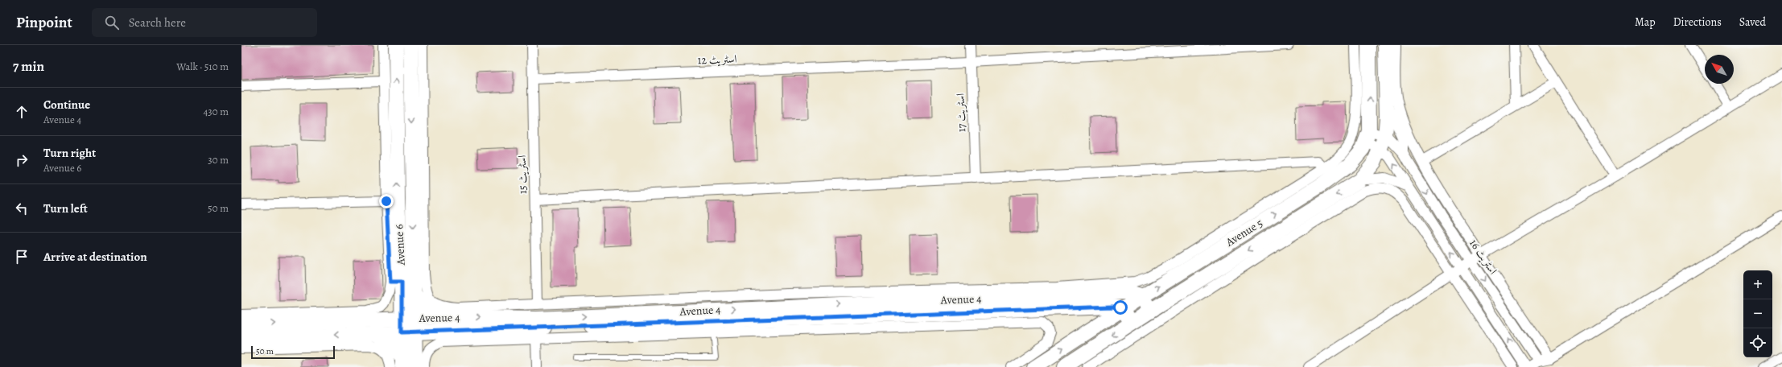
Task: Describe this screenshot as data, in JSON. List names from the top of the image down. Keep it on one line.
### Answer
{"streets":{"main road":["Avenue 5","Avenue 6","Avenue 4"],"street":["اسٹریٹ 12","اسٹریٹ 17","اسٹریٹ 15","اسٹریٹ 16"]},"crossings":[["اسٹریٹ 12","اسٹریٹ 17"],["اسٹریٹ 12","اسٹریٹ 15"],["Avenue 5","اسٹریٹ 16"],["Avenue 5","Avenue 4"],["Avenue 6","Avenue 4"]],"scale_bar":"50 m","north":"top left","page":{"header":"Pinpoint","search":"Search here","nav":["Map","Directions","Saved"],"heading":["7 min","Walk · 510 m"],"list":[["Continue","Avenue 4","430 m"],["Turn right","Avenue 6","30 m"],["Turn left","50 m"],"Arrive at destination"],"map_buttons":["+","−"],"scale":"50 m"}}
